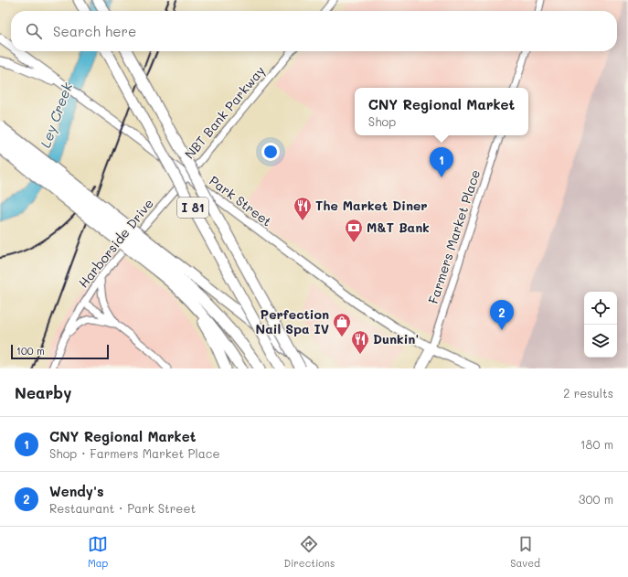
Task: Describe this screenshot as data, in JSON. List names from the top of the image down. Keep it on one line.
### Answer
{"streets":{"highway":["I 81"],"main road":["Park Street"],"street":["NBT Bank Parkway","Farmers Market Place","Harborside Drive"]},"crossings":[["NBT Bank Parkway","Park Street"],["NBT Bank Parkway","Harborside Drive"],["Park Street","Farmers Market Place"],["Park Street","Harborside Drive"]],"water":["Ley Creek"],"places":{"restaurant":["The Market Diner","Dunkin'"],"bank":["M&T Bank"],"shop":["Perfection Nail Spa IV"]},"scale_bar":"100 m","page":{"search":"Search here","popup":["CNY Regional Market","Shop"],"pins":["1","2"],"scale":"100 m","heading":["Nearby","2 results"],"list":[{"mark":"1","name":"CNY Regional Market","note":"Shop · Farmers Market Place","value":"180 m"},{"mark":"2","name":"Wendy's","note":"Restaurant · Park Street","value":"300 m"}],"nav":["Map","Directions","Saved"]}}
